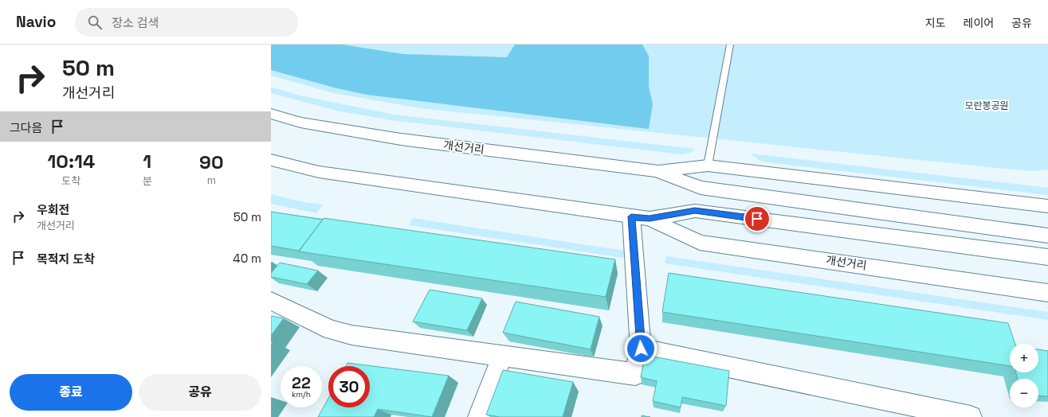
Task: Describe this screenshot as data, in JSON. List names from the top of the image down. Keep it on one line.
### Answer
{"streets":{"main road":["개선거리"]},"parks":["모란봉공원"],"page":{"header":"Navio","search":"장소 검색","nav":["지도","레이어","공유"],"turn":["50 m","개선거리"],"then":"그다음","eta":["10:14","도착","1","분","90","m"],"list":[{"name":"우회전","note":"개선거리","value":"50 m"},{"name":"목적지 도착","value":"40 m"}],"map_buttons":["+","−"],"speed":"22 km/h","limit":"30","buttons":["종료","공유"]}}
